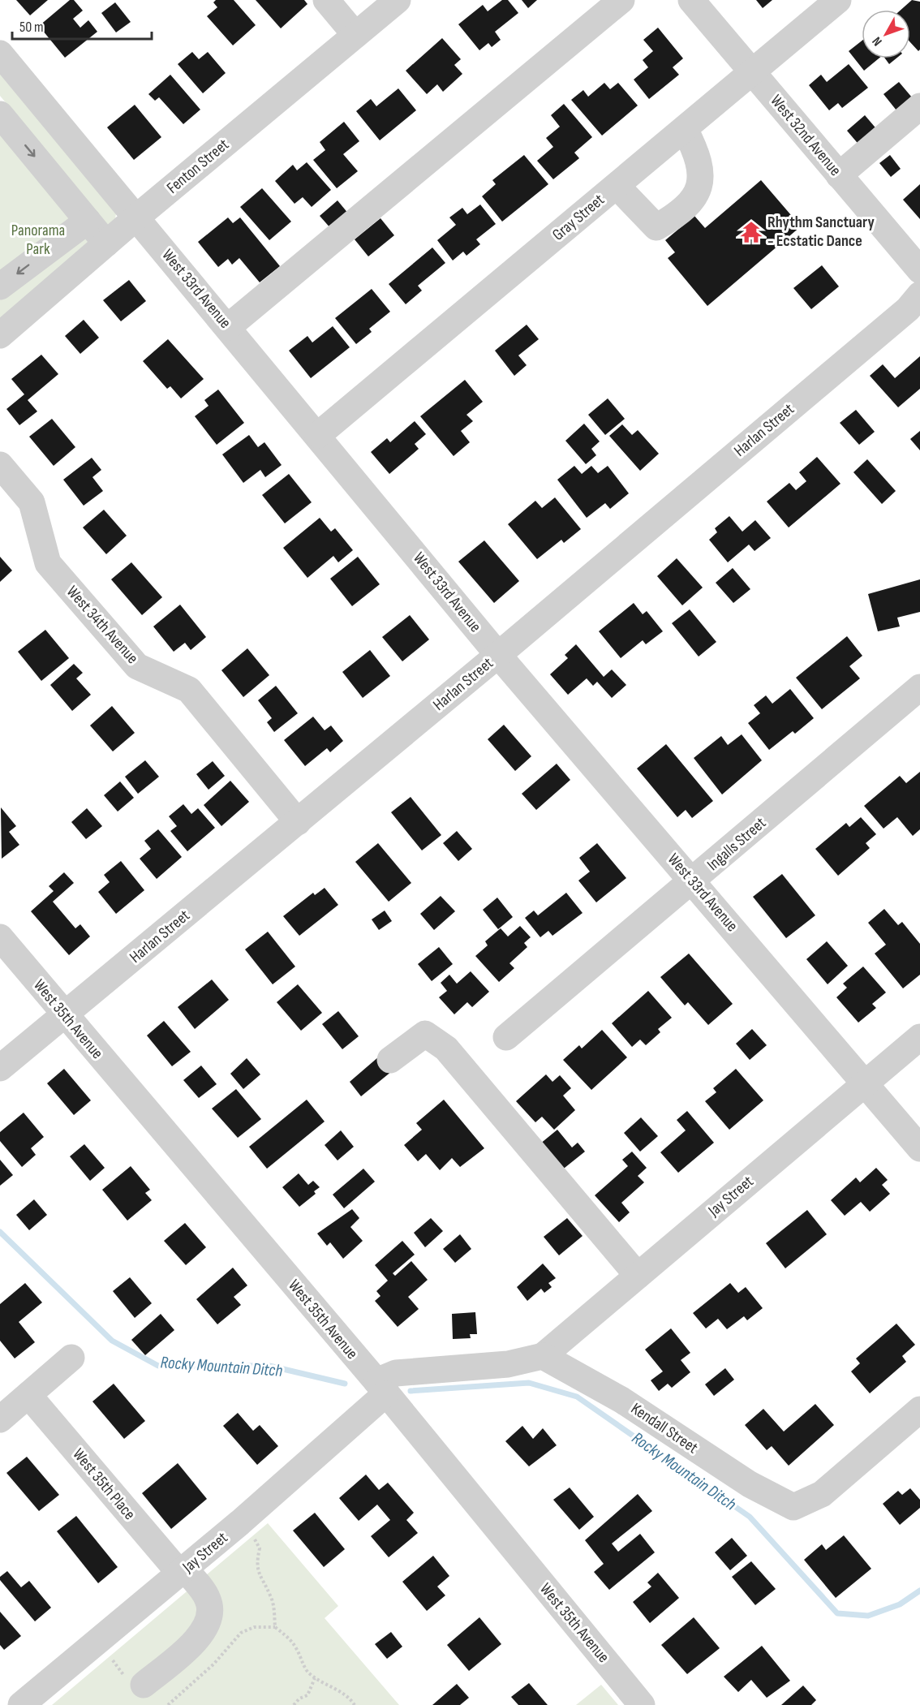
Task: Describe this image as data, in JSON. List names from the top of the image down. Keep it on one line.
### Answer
{"streets":{"street":["West 32nd Avenue","Fenton Street","Gray Street","West 33rd Avenue","Harlan Street","West 34th Avenue","Ingalls Street","West 35th Avenue","Jay Street","Kendall Street","West 35th Place"]},"crossings":[["West 32nd Avenue","Gray Street"],["Fenton Street","West 33rd Avenue"],["Gray Street","West 33rd Avenue"],["West 33rd Avenue","Harlan Street"],["West 33rd Avenue","Ingalls Street"],["West 33rd Avenue","Jay Street"],["Harlan Street","West 34th Avenue"],["Harlan Street","West 35th Avenue"],["West 35th Avenue","Jay Street"],["Jay Street","Kendall Street"],["Jay Street","West 35th Place"]],"water":["Rocky Mountain Ditch"],"parks":["Panorama Park"],"places":{"temple":["Rhythm Sanctuary - Ecstatic Dance"]},"scale_bar":"50 m","north":"bottom left"}
